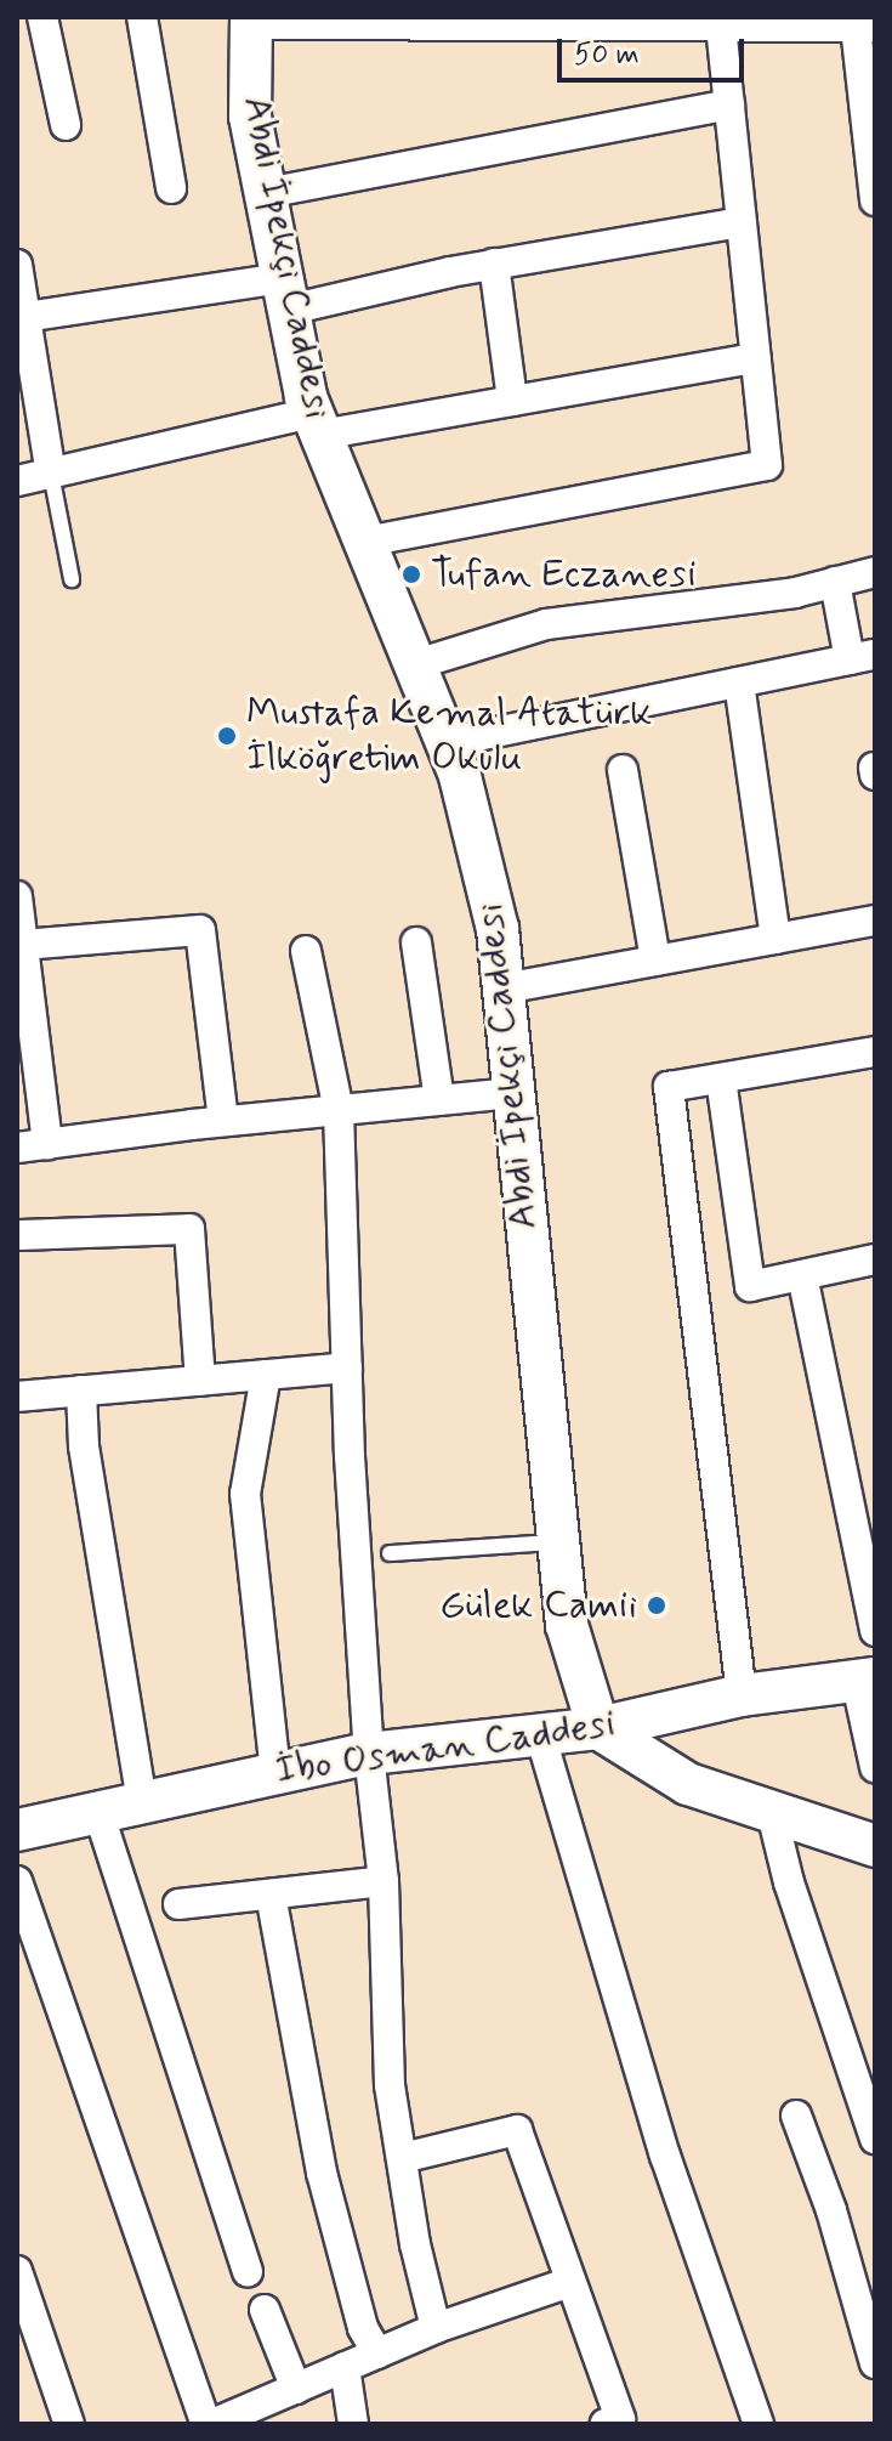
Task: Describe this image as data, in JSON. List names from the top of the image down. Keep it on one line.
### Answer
{"streets":{"main road":["Abdi İpekçi Caddesi","İbo Osman Caddesi"]},"crossings":[["Abdi İpekçi Caddesi","İbo Osman Caddesi"]],"places":["Tufan Eczanesi","Mustafa Kemal Atatürk İlköğretim Okulu","Gülek Camii"],"scale_bar":"50 m"}
